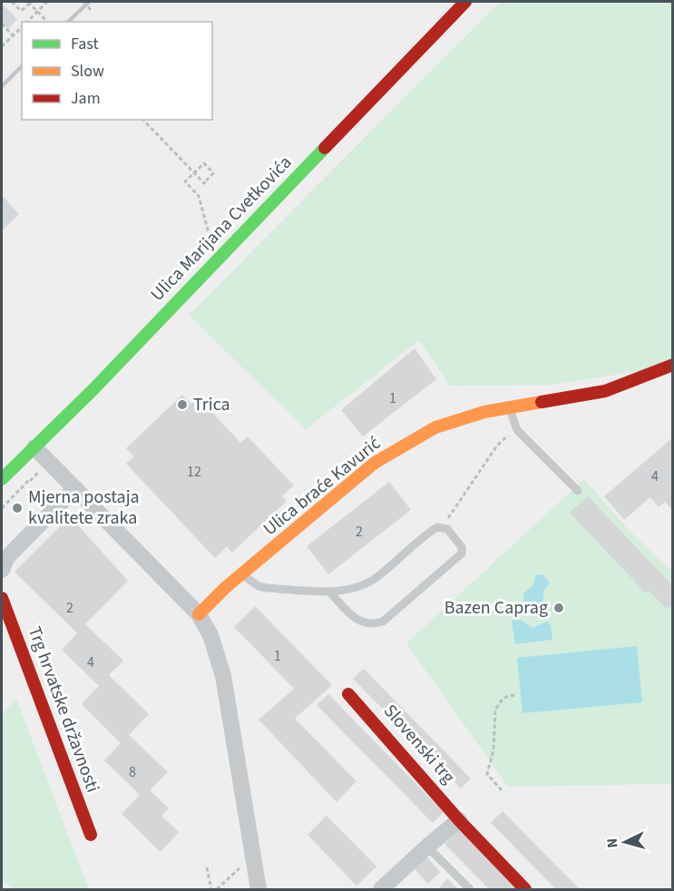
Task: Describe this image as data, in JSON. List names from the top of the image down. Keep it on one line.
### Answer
{"streets":{"street":["Ulica Marijana Cvetkovića","Ulica braće Kavurić","Trg hrvatske državnosti","Slovenski trg"]},"places":["Trica","Mjerna postaja kvalitete zraka","Bazen Caprag"],"house_numbers":["1","12","4","2","2","1","4","8"],"legend":["Fast","Slow","Jam"],"north":"left"}
